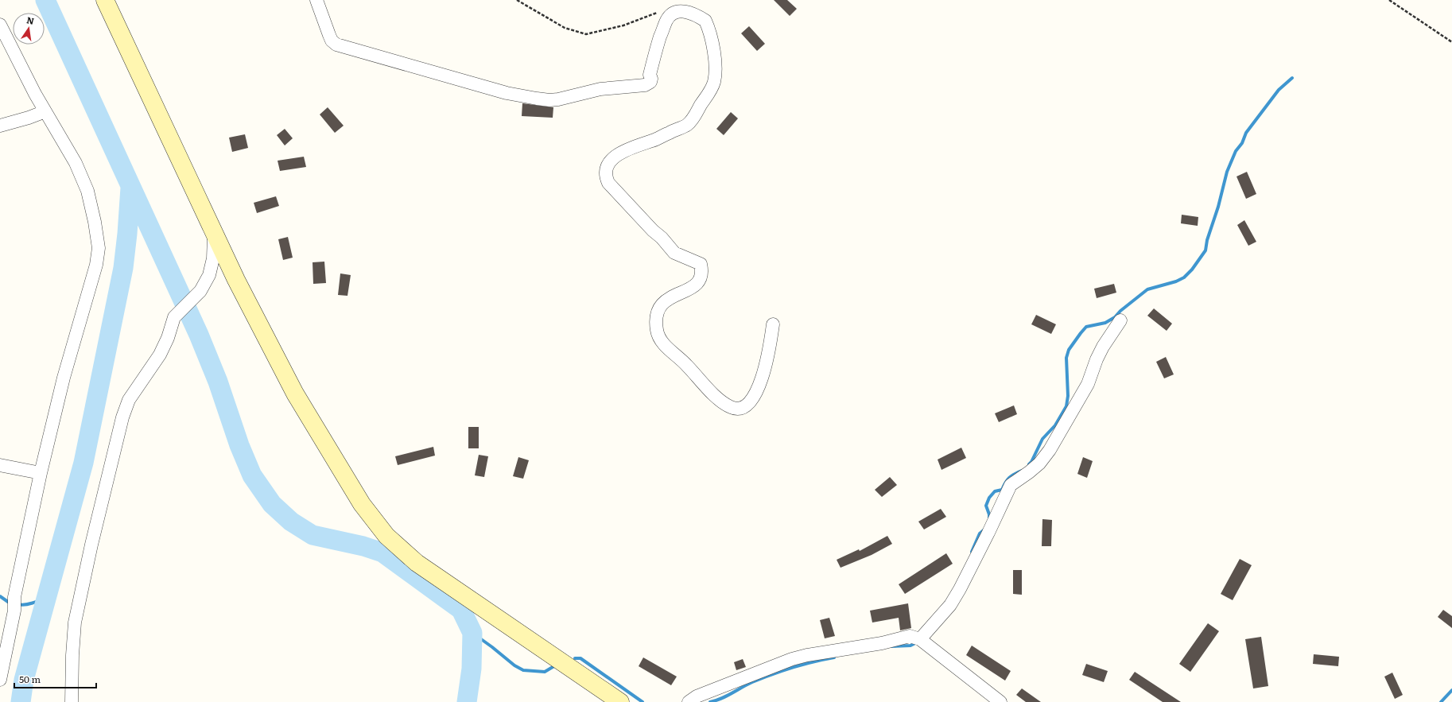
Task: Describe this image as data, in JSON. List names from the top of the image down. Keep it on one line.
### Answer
{"scale_bar":"50 m","north":"top"}
